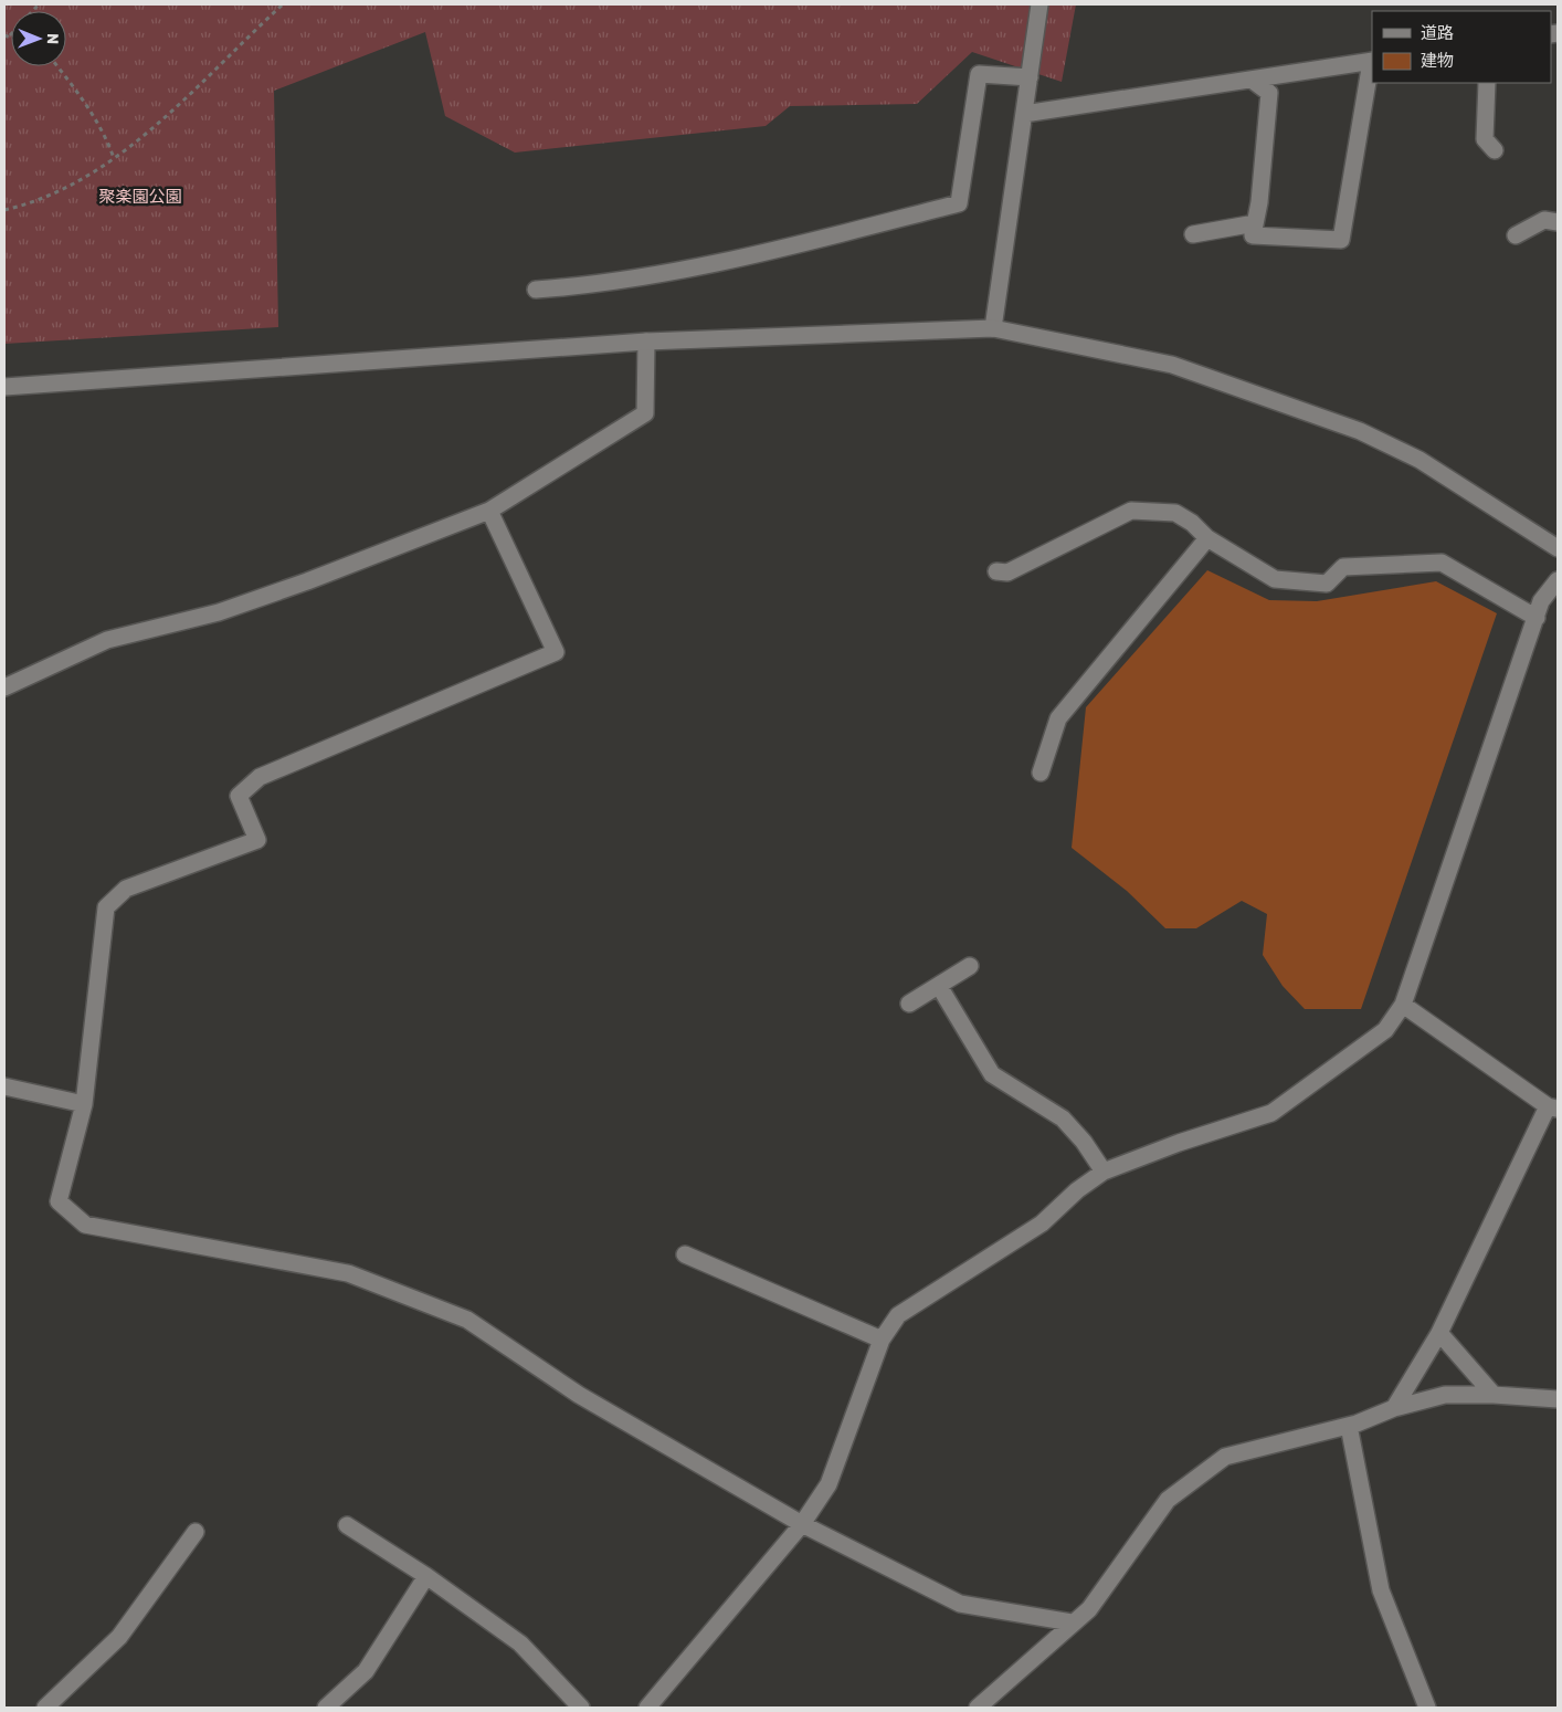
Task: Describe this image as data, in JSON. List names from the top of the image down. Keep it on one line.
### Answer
{"parks":["聚楽園公園"],"legend":["道路","建物"],"north":"right"}
